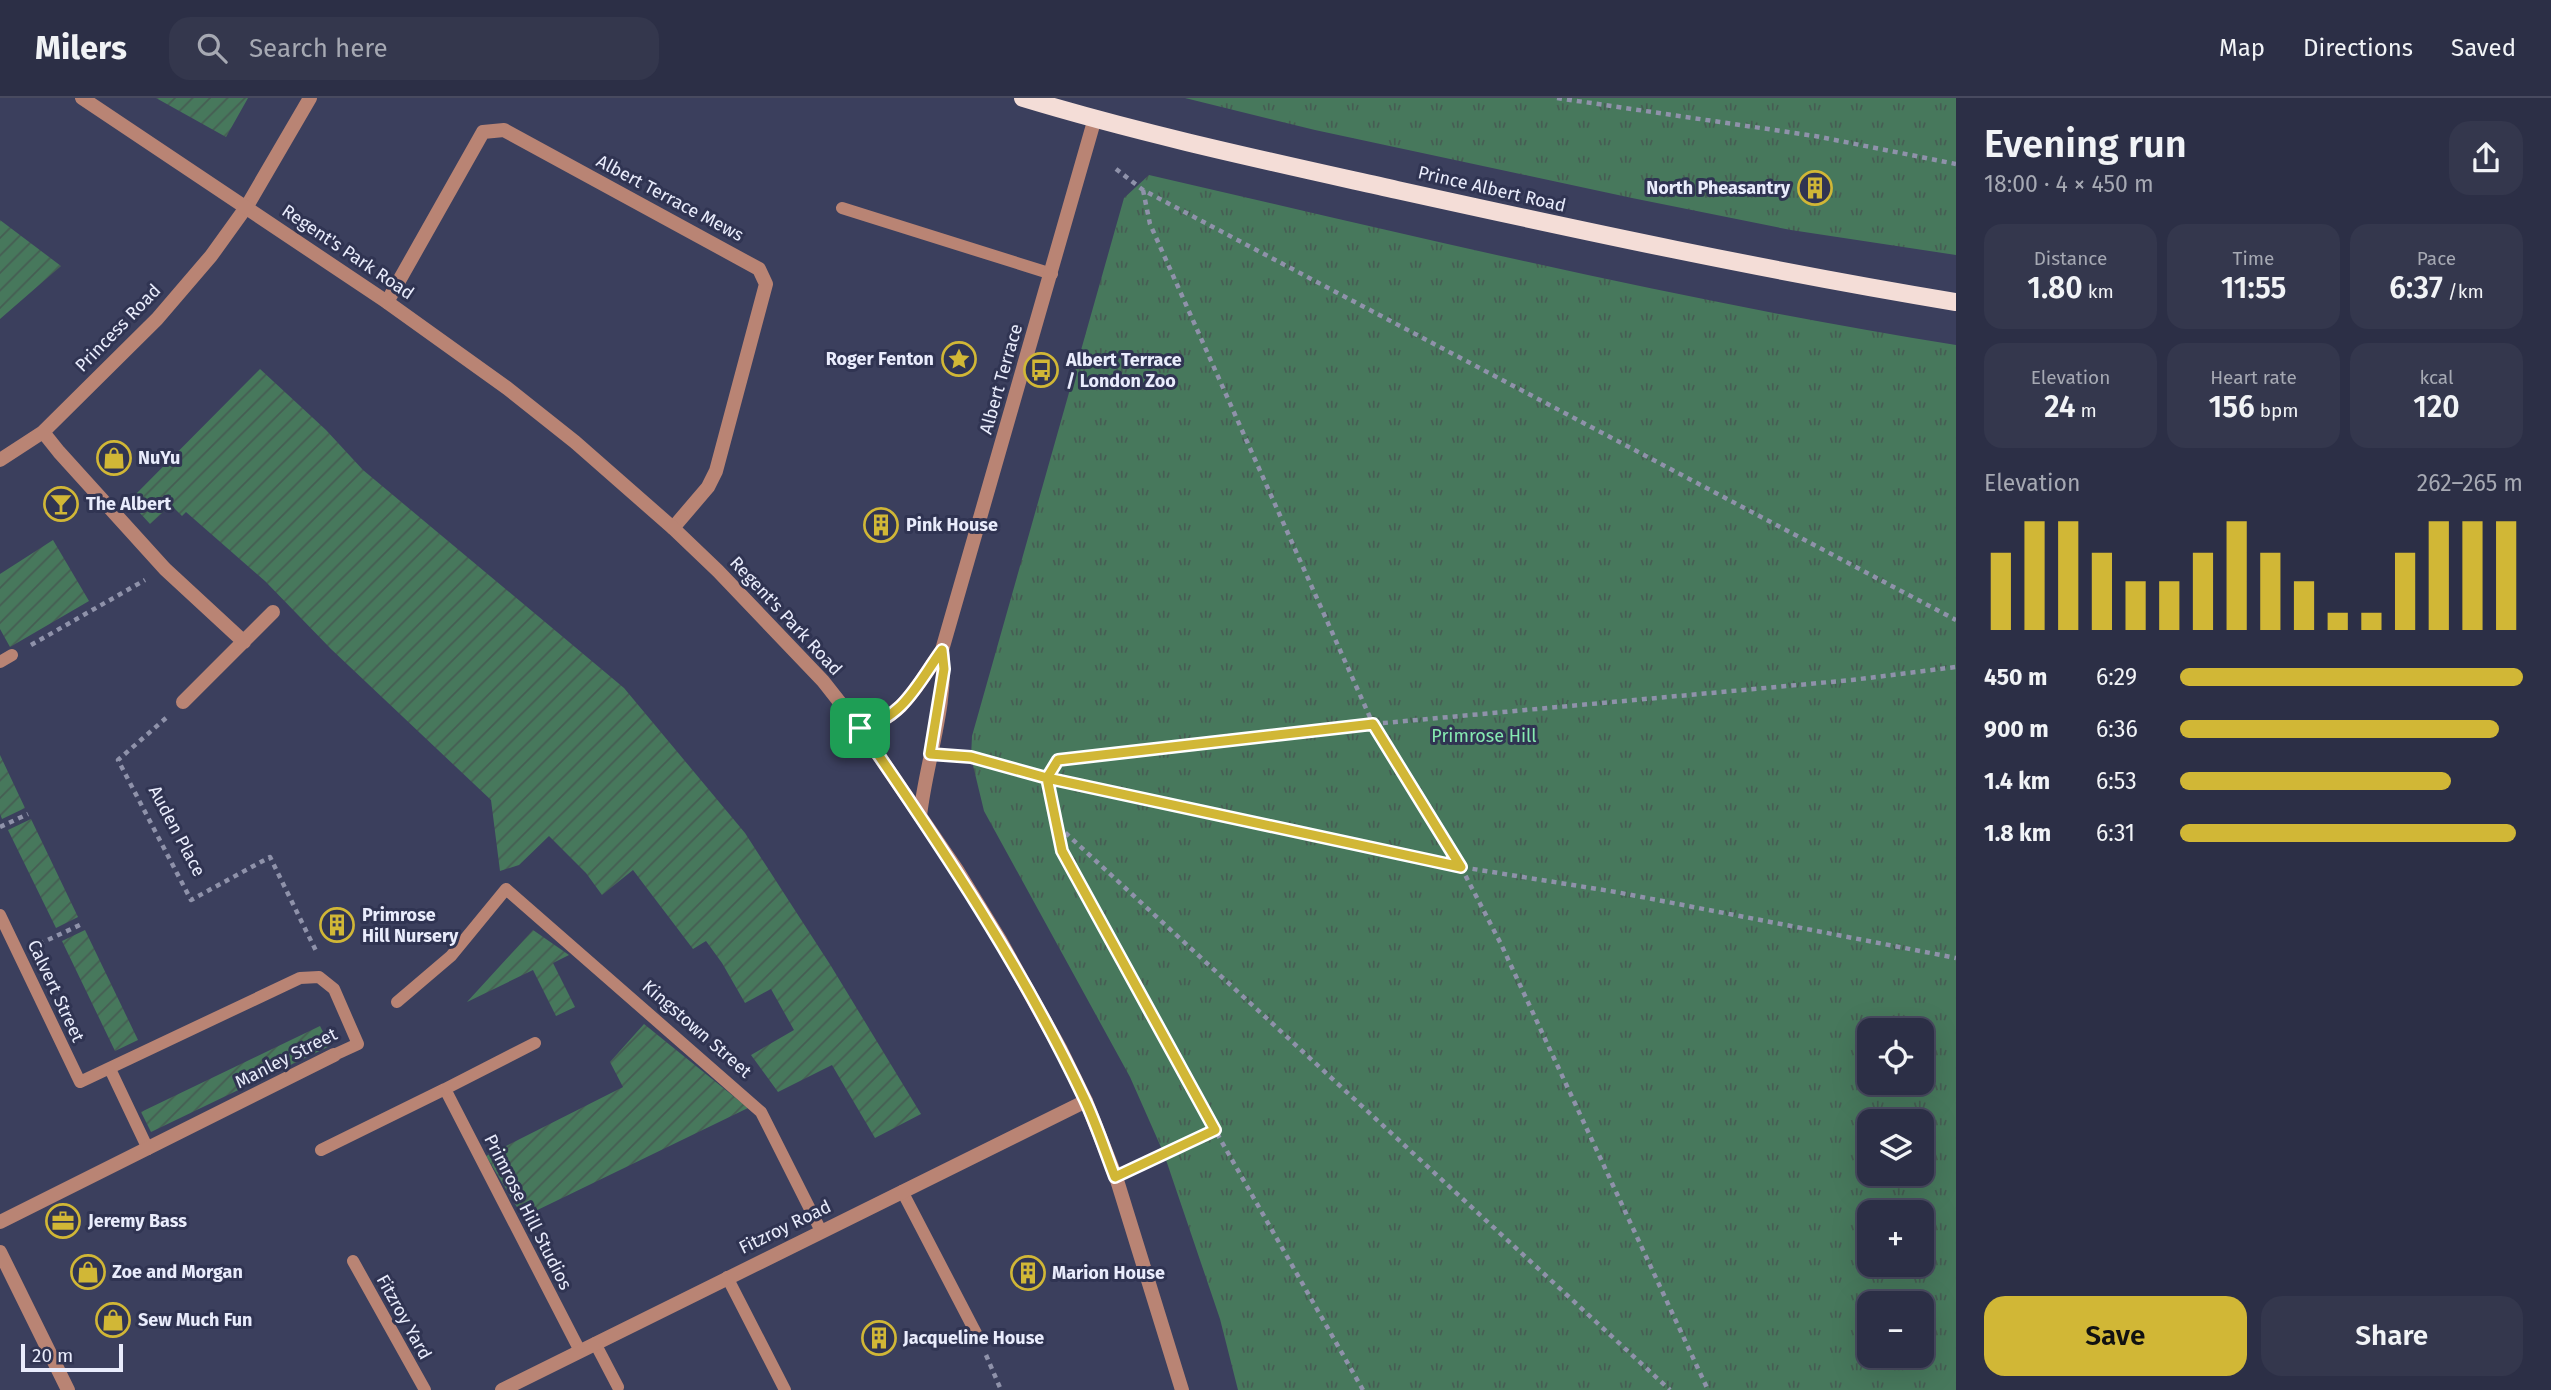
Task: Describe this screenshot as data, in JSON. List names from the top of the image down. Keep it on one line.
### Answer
{"streets":{"main road":["Prince Albert Road"],"street":["Albert Terrace Mews","Regent's Park Road","Princess Road","Albert Terrace","Manley Street","Fitzroy Road"],"lane":["Calvert Street","Kingstown Street","Primrose Hill Studios","Fitzroy Yard"],"path":["Auden Place"]},"crossings":[["Prince Albert Road","Albert Terrace"],["Albert Terrace Mews","Regent's Park Road"],["Regent's Park Road","Princess Road"],["Regent's Park Road","Albert Terrace"],["Regent's Park Road","Fitzroy Road"],["Auden Place","Manley Street"],["Kingstown Street","Fitzroy Road"],["Primrose Hill Studios","Fitzroy Road"]],"parks":["Primrose Hill"],"places":{"building":["North Pheasantry","Pink House","Primrose Hill Nursery","Marion House","Jacqueline House"],"place":["Roger Fenton"],"bus stop":["Albert Terrace / London Zoo"],"shop":["NuYu","Zoe and Morgan","Sew Much Fun"],"bar":["The Albert"],"office":["Jeremy Bass"]},"scale_bar":"20 m","page":{"header":"Milers","search":"Search here","nav":["Map","Directions","Saved"],"heading":["Evening run","18:00 · 4 × 450 m"],"stats":[["Distance","1.80 km"],["Time","11:55"],["Pace","6:37 /km"],["Elevation","24 m"],["Heart rate","156 bpm"],["kcal","120"]],"chart":["Elevation","262–265 m"],"list":[{"name":"450 m","note":"6:29"},{"name":"900 m","note":"6:36"},{"name":"1.4 km","note":"6:53"},{"name":"1.8 km","note":"6:31"}],"map_buttons":["+","−"],"buttons":["Save","Share"],"scale":"20 m"}}
